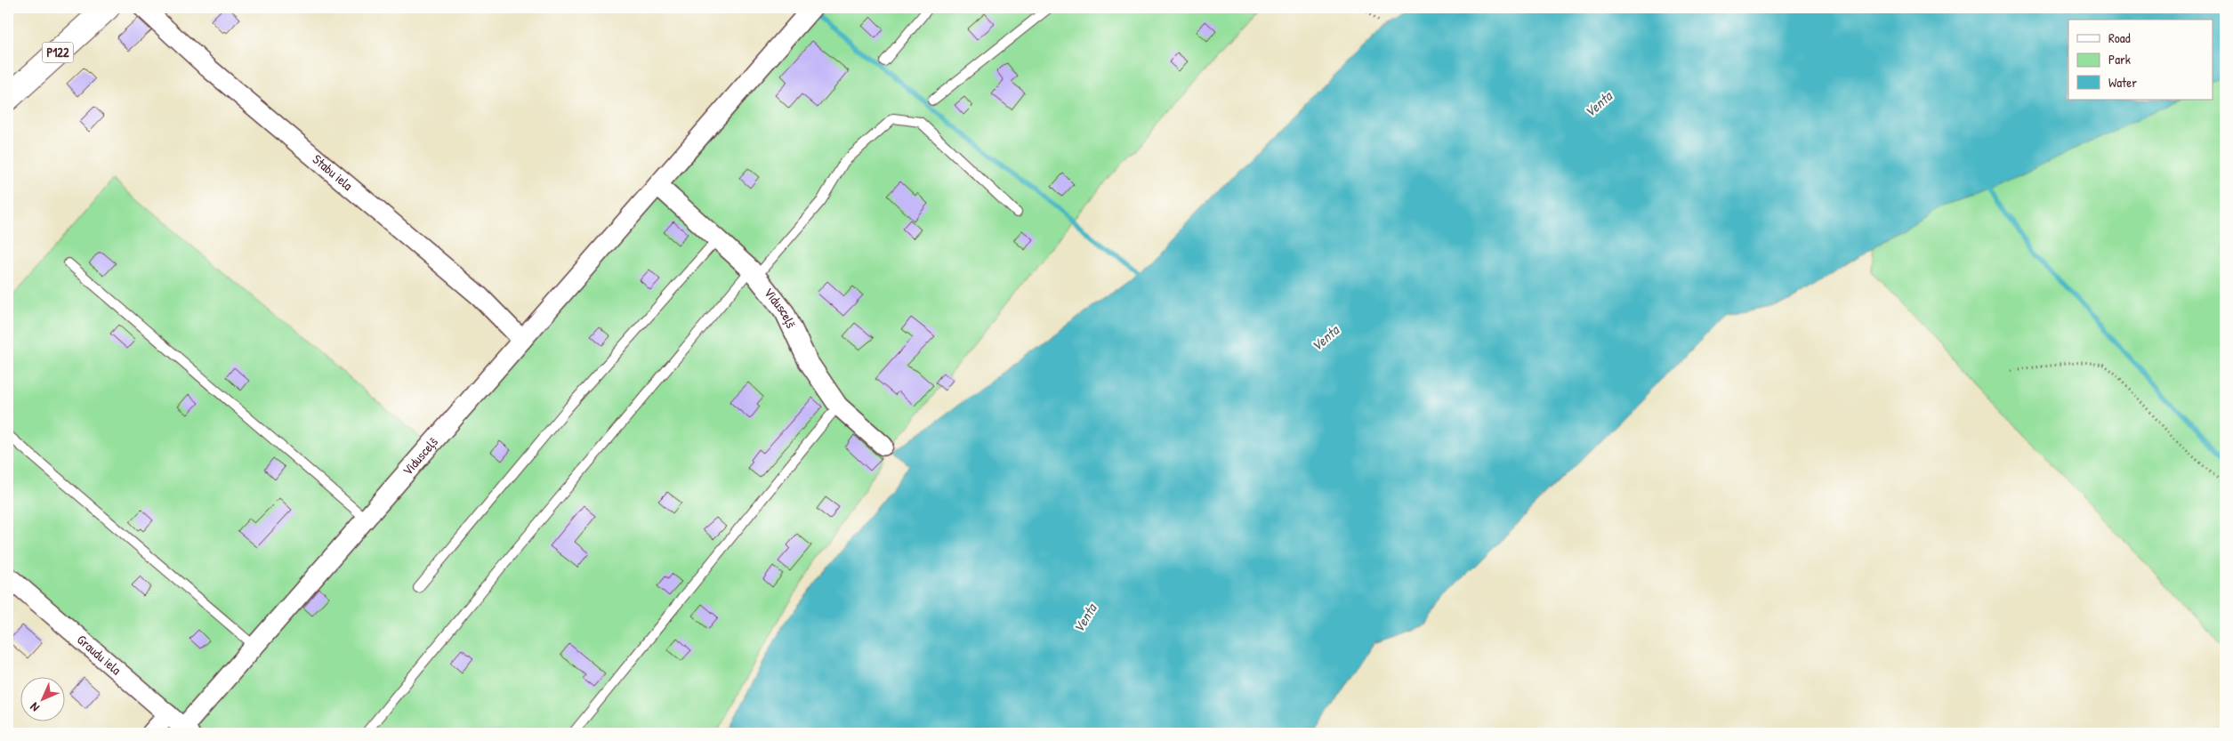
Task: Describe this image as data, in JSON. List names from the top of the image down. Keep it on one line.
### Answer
{"streets":{"main road":["P122"],"street":["Stabu iela","Vidusceļš","Graudu iela"]},"crossings":[["Stabu iela","Vidusceļš"],["Vidusceļš","Graudu iela"]],"water":["Venta"],"legend":["Road","Park","Water"],"north":"bottom left"}
